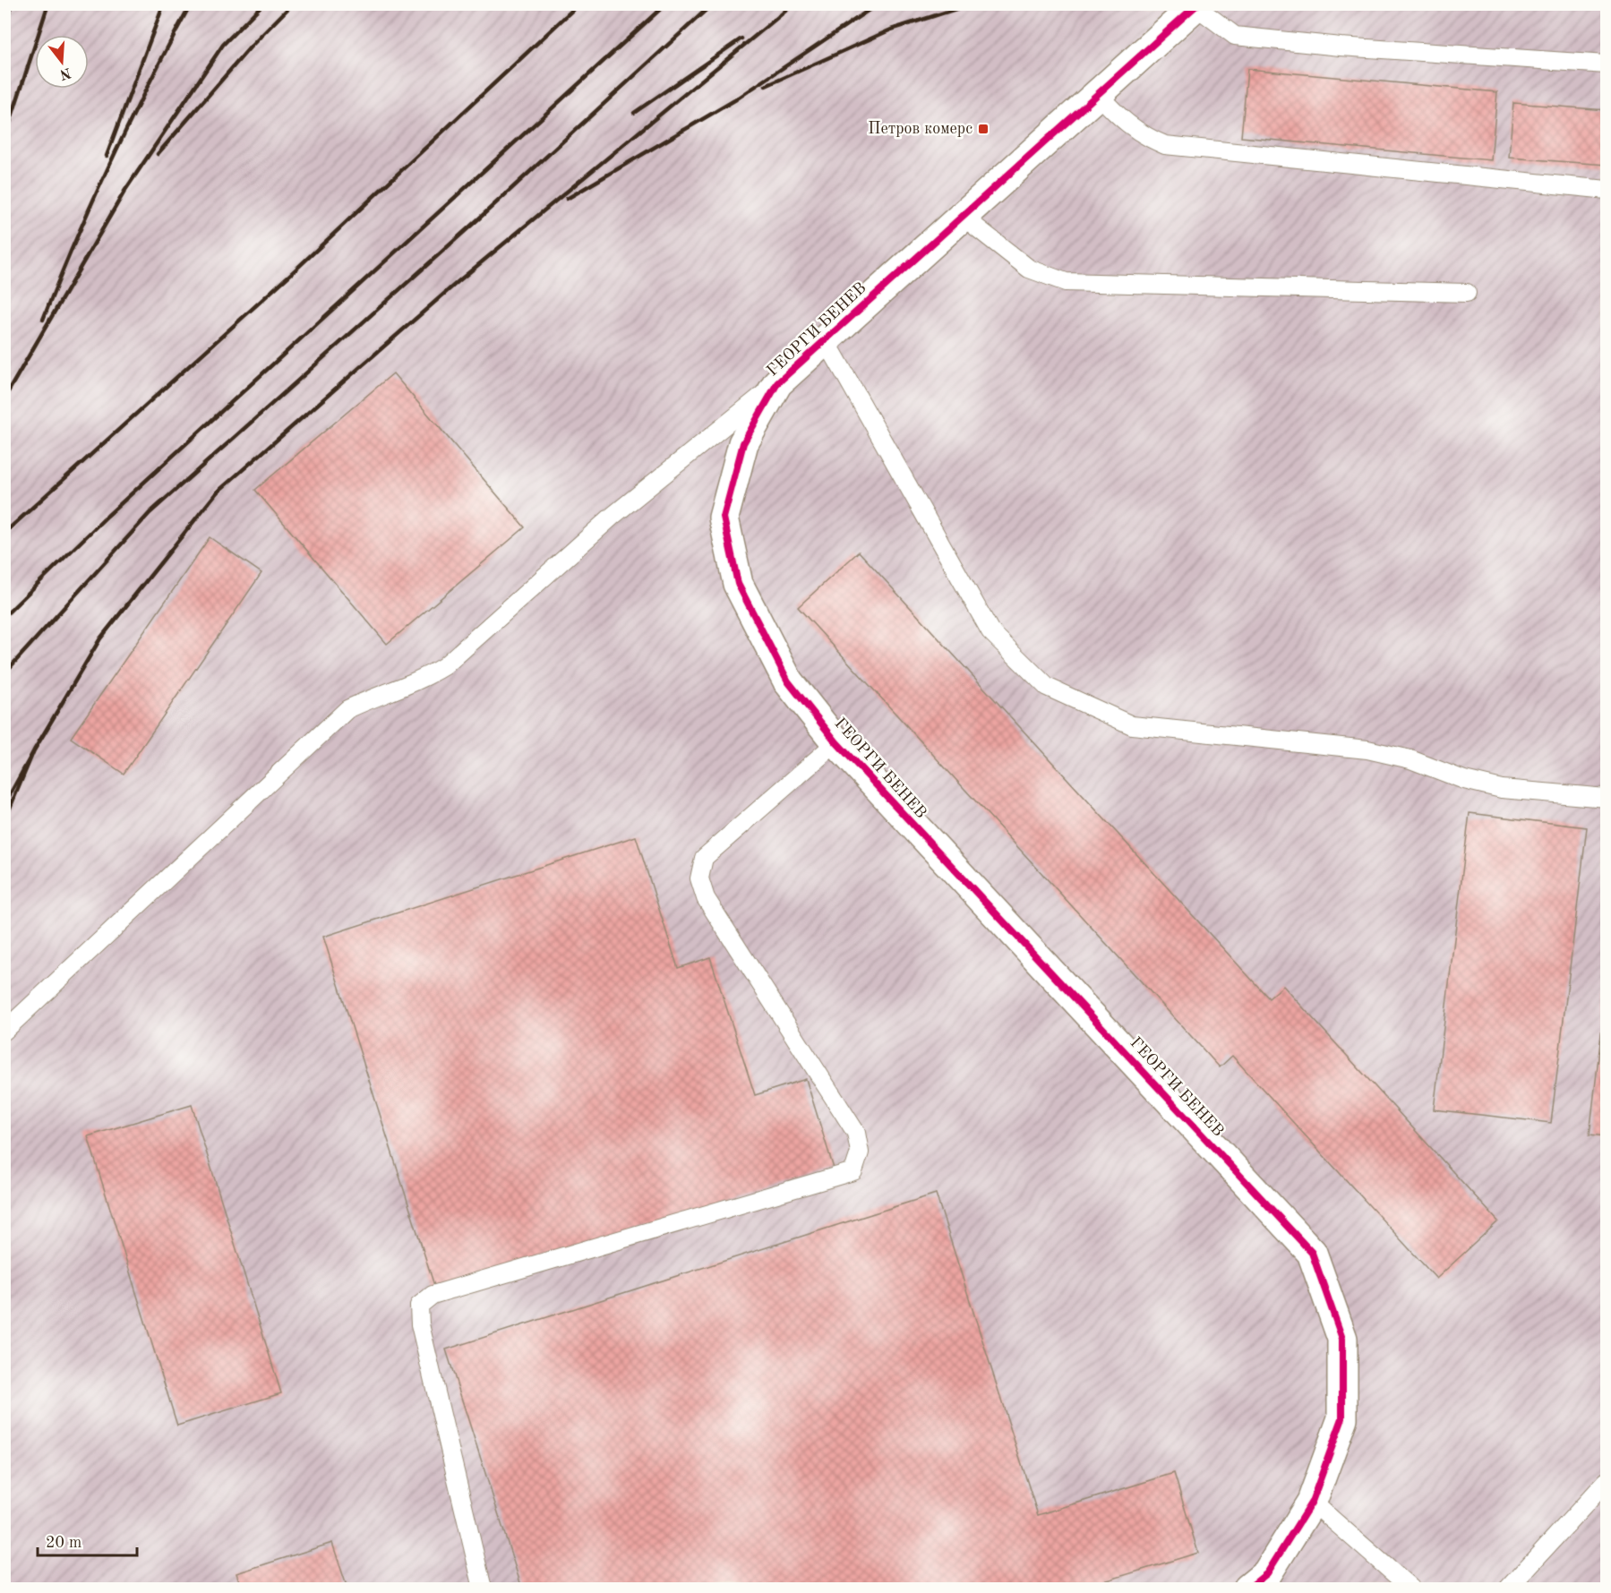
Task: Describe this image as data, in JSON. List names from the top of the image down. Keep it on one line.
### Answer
{"streets":{"street":["ГЕОРГИ БЕНЕВ"]},"places":{"transit":["Петров комерс"]},"scale_bar":"20 m","north":"bottom"}
